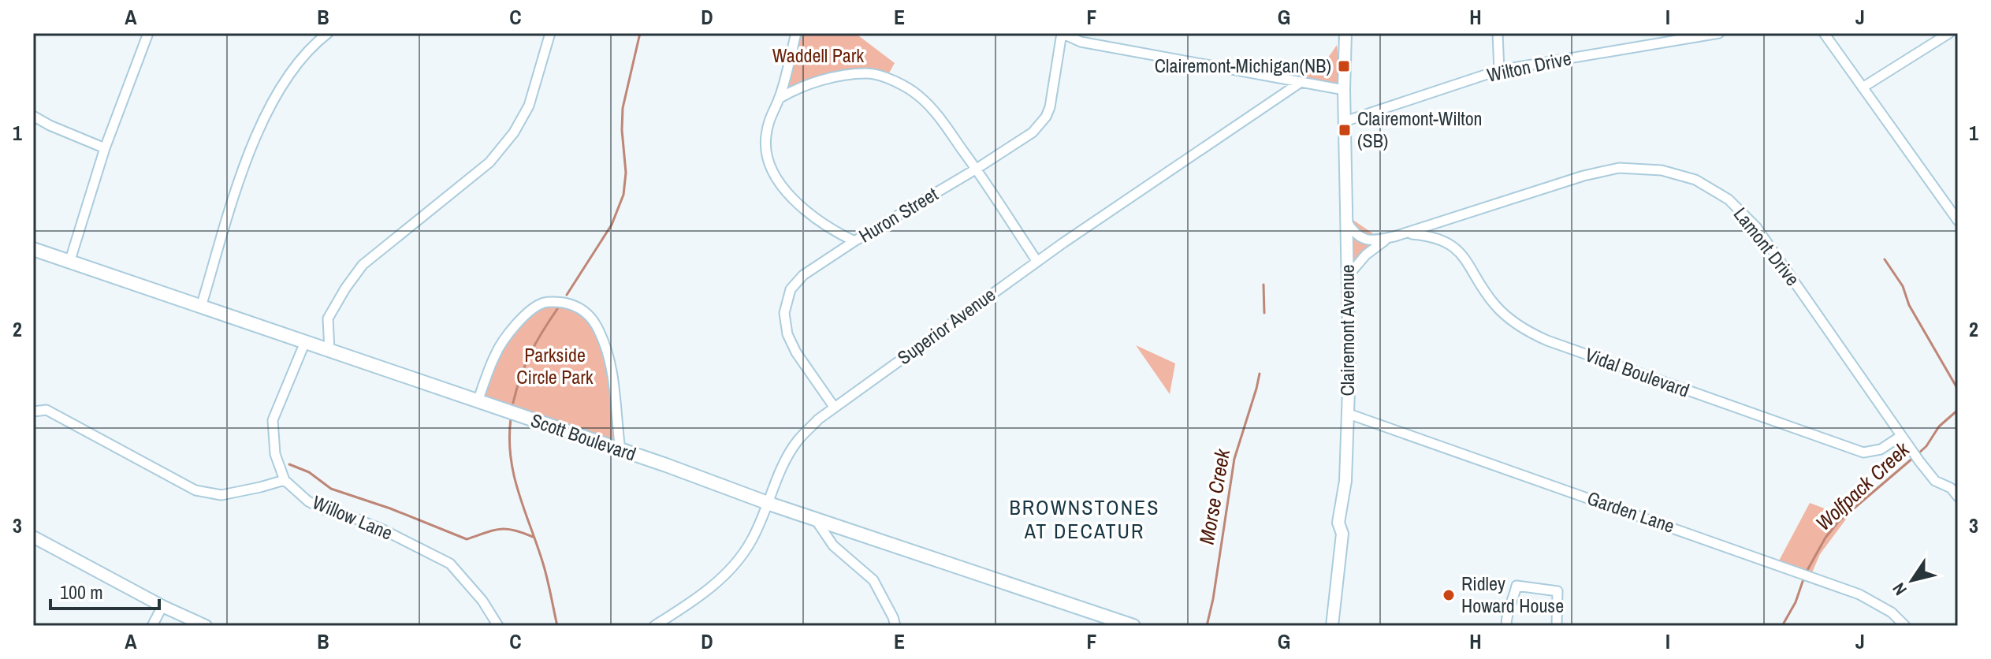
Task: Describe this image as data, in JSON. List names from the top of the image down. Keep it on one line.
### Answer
{"streets":{"highway":["Scott Boulevard"],"main road":["Clairemont Avenue"],"street":["Wilton Drive","Huron Street","Lamont Drive","Superior Avenue","Vidal Boulevard","Garden Lane","Willow Lane"]},"crossings":[["Wilton Drive","Clairemont Avenue"],["Huron Street","Superior Avenue"],["Lamont Drive","Clairemont Avenue"],["Lamont Drive","Vidal Boulevard"],["Superior Avenue","Scott Boulevard"],["Clairemont Avenue","Garden Lane"],["Scott Boulevard","Willow Lane"]],"districts":["BROWNSTONES AT DECATUR"],"water":["Wolfpack Creek","Morse Creek"],"parks":["Waddell Park","Parkside Circle Park"],"places":{"transit":["Clairemont-Michigan(NB)","Clairemont-Wilton (SB)"],"other":["Ridley Howard House"]},"scale_bar":"100 m","north":"bottom left","grid":{"columns":["A","B","C","D","E","F","G","H","I","J"],"rows":["1","2","3"]}}
